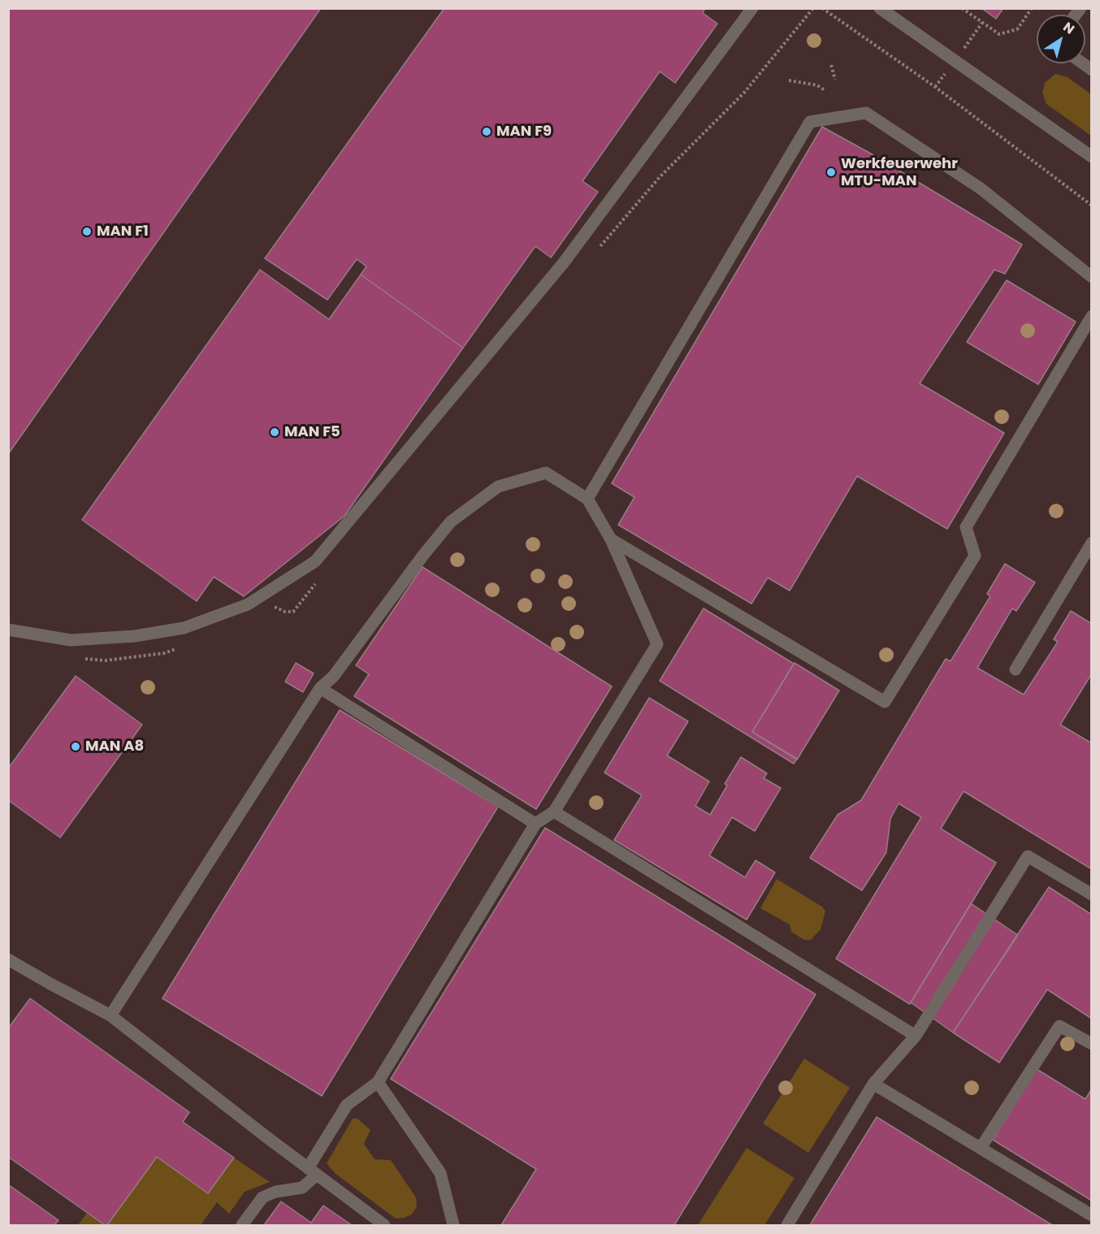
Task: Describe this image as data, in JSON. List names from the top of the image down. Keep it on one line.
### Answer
{"places":["MAN F9","Werkfeuerwehr MTU-MAN","MAN F1","MAN F5","MAN A8"],"north":"top right"}
